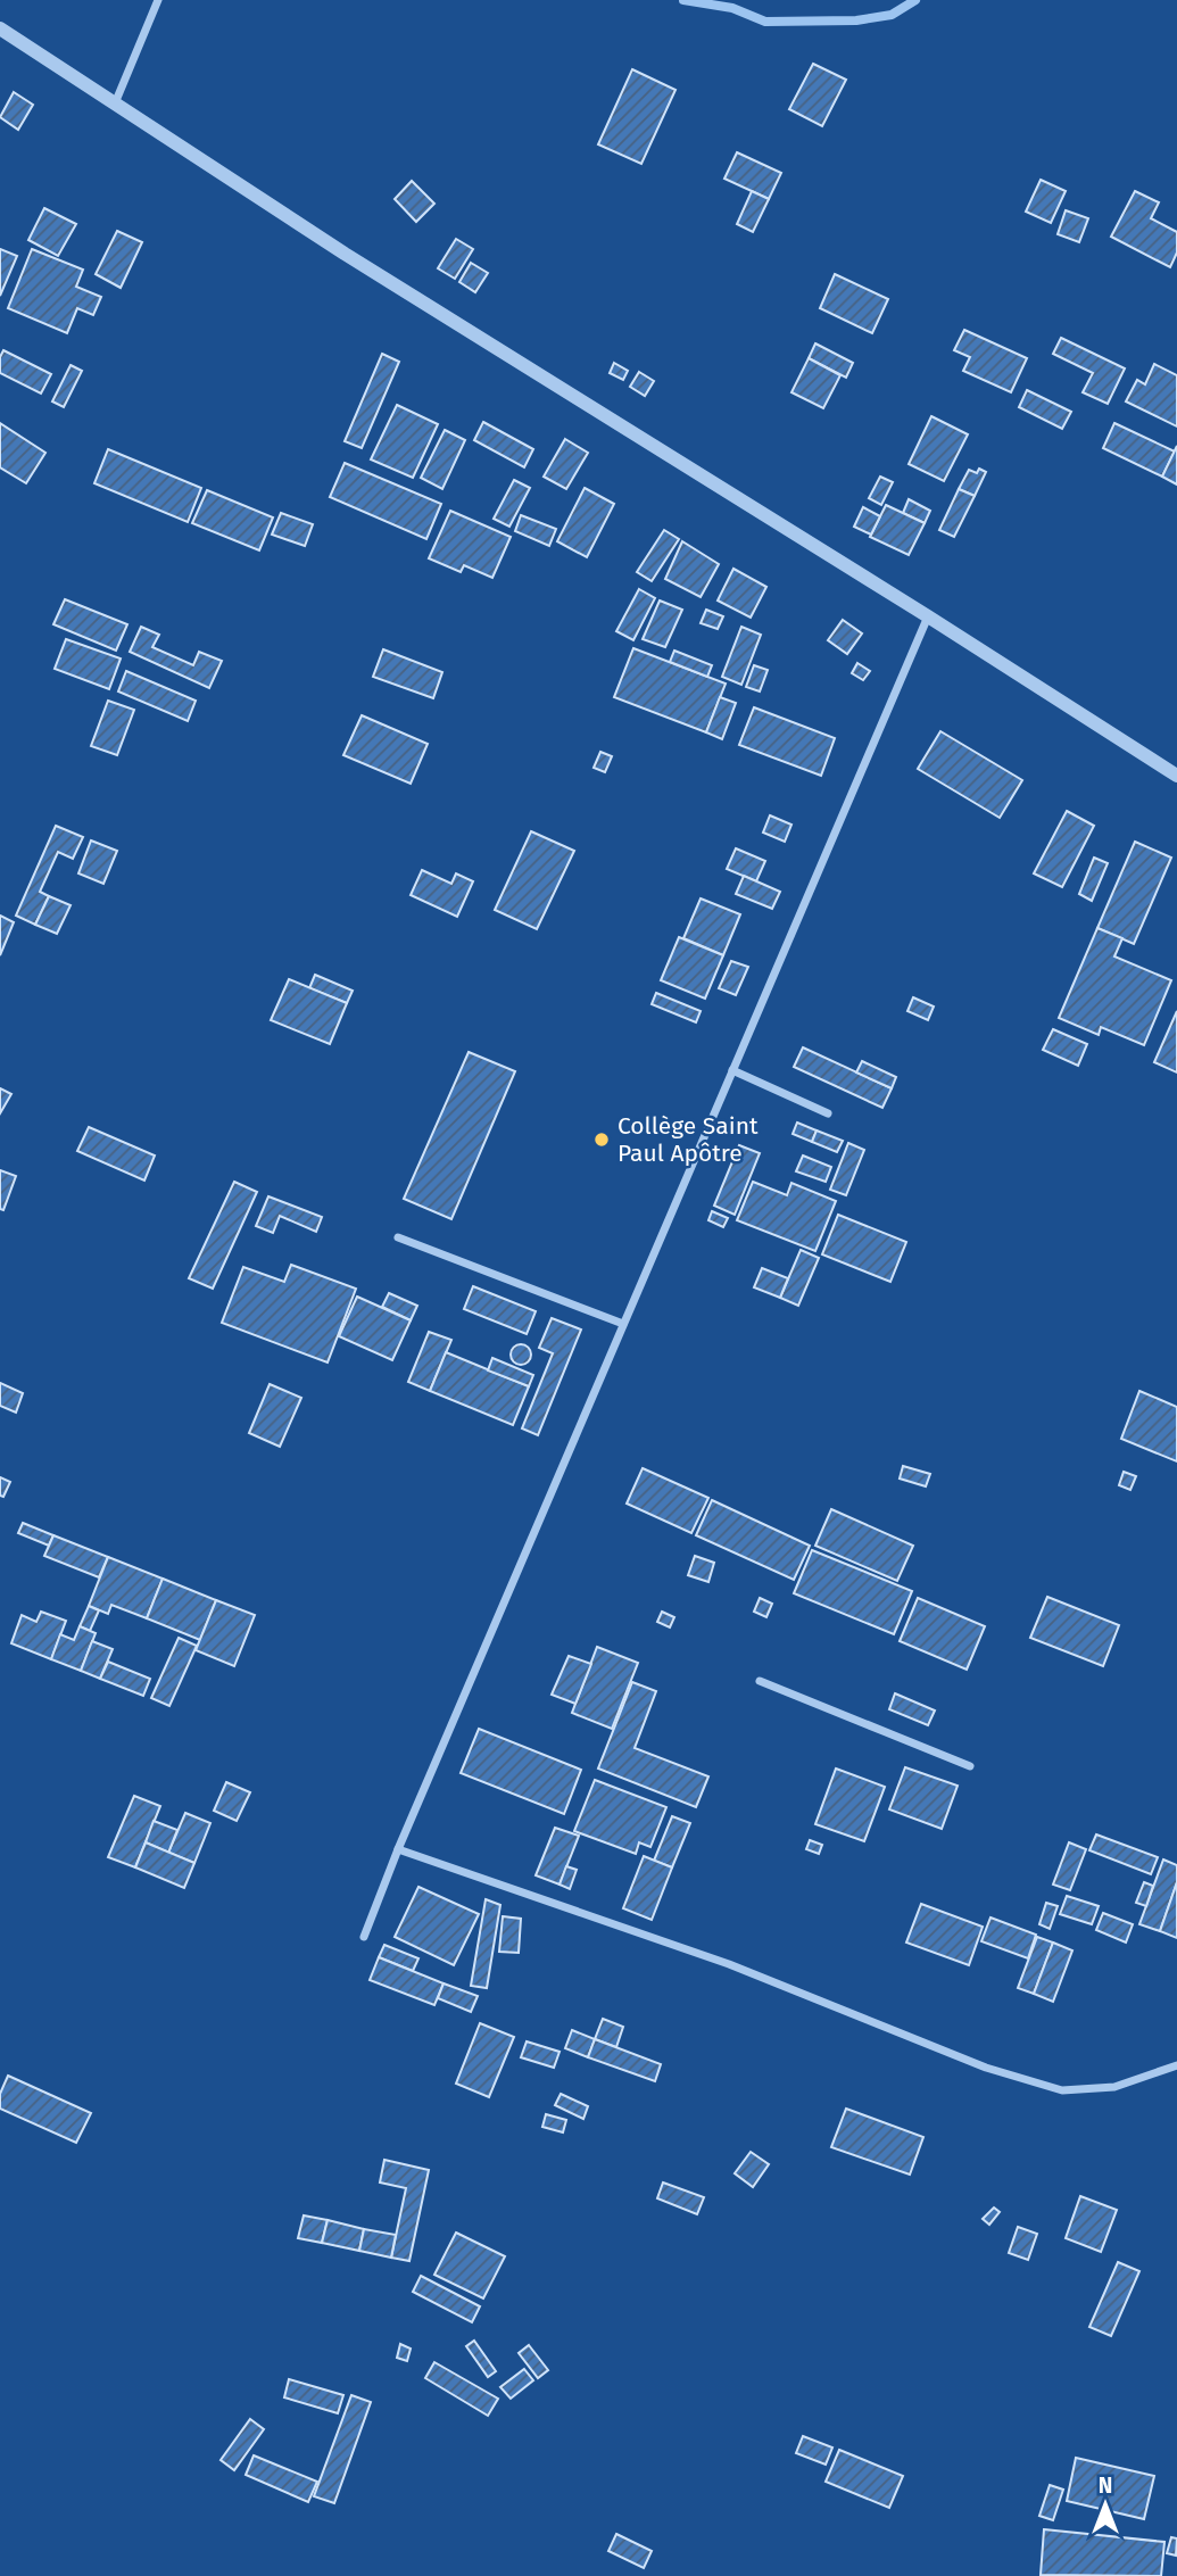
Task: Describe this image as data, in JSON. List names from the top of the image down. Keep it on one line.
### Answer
{"places":["Collège Saint Paul Apôtre"],"north":"top"}
